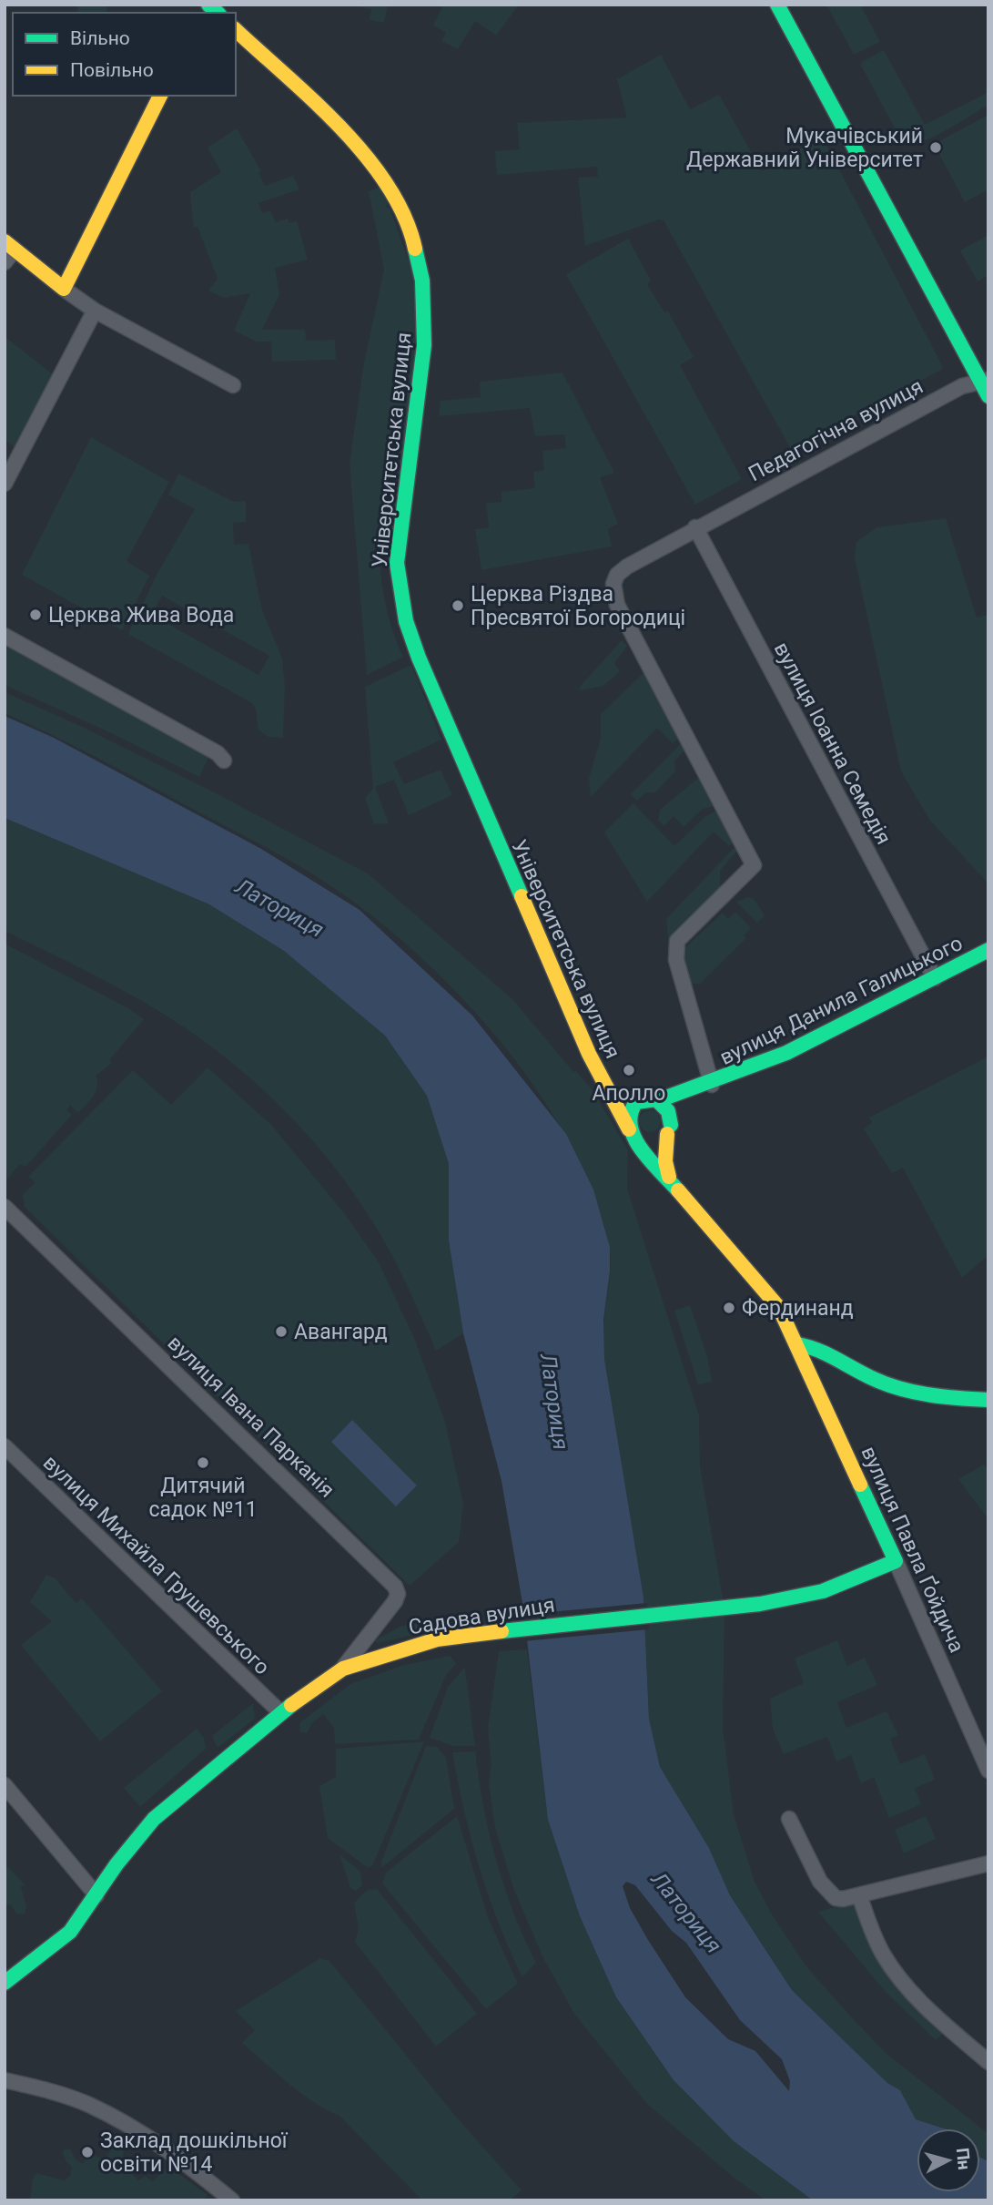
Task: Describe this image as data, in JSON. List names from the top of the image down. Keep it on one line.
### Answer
{"streets":{"main road":["Університетська вулиця","вулиця Данила Галицького","вулиця Павла Ґойдича","Садова вулиця"],"street":["Педагогічна вулиця","вулиця Іоанна Семедія","вулиця Івана Парканія","вулиця Михайла Грушевського"]},"crossings":[["Педагогічна вулиця","вулиця Іоанна Семедія"],["Університетська вулиця","вулиця Данила Галицького"],["Університетська вулиця","вулиця Павла Ґойдича"],["вулиця Іоанна Семедія","вулиця Данила Галицького"],["вулиця Івана Парканія","Садова вулиця"],["вулиця Павла Ґойдича","Садова вулиця"],["вулиця Михайла Грушевського","Садова вулиця"]],"water":["Латориця"],"places":["Мукачівський Державний Університет","Церква Різдва Пресвятої Богородиці","Церква Жива Вода","Аполло","Фердинанд","Авангард","Дитячий садок №11","Заклад дошкільної освіти №14"],"legend":["Вільно","Повільно"],"north":"right"}
